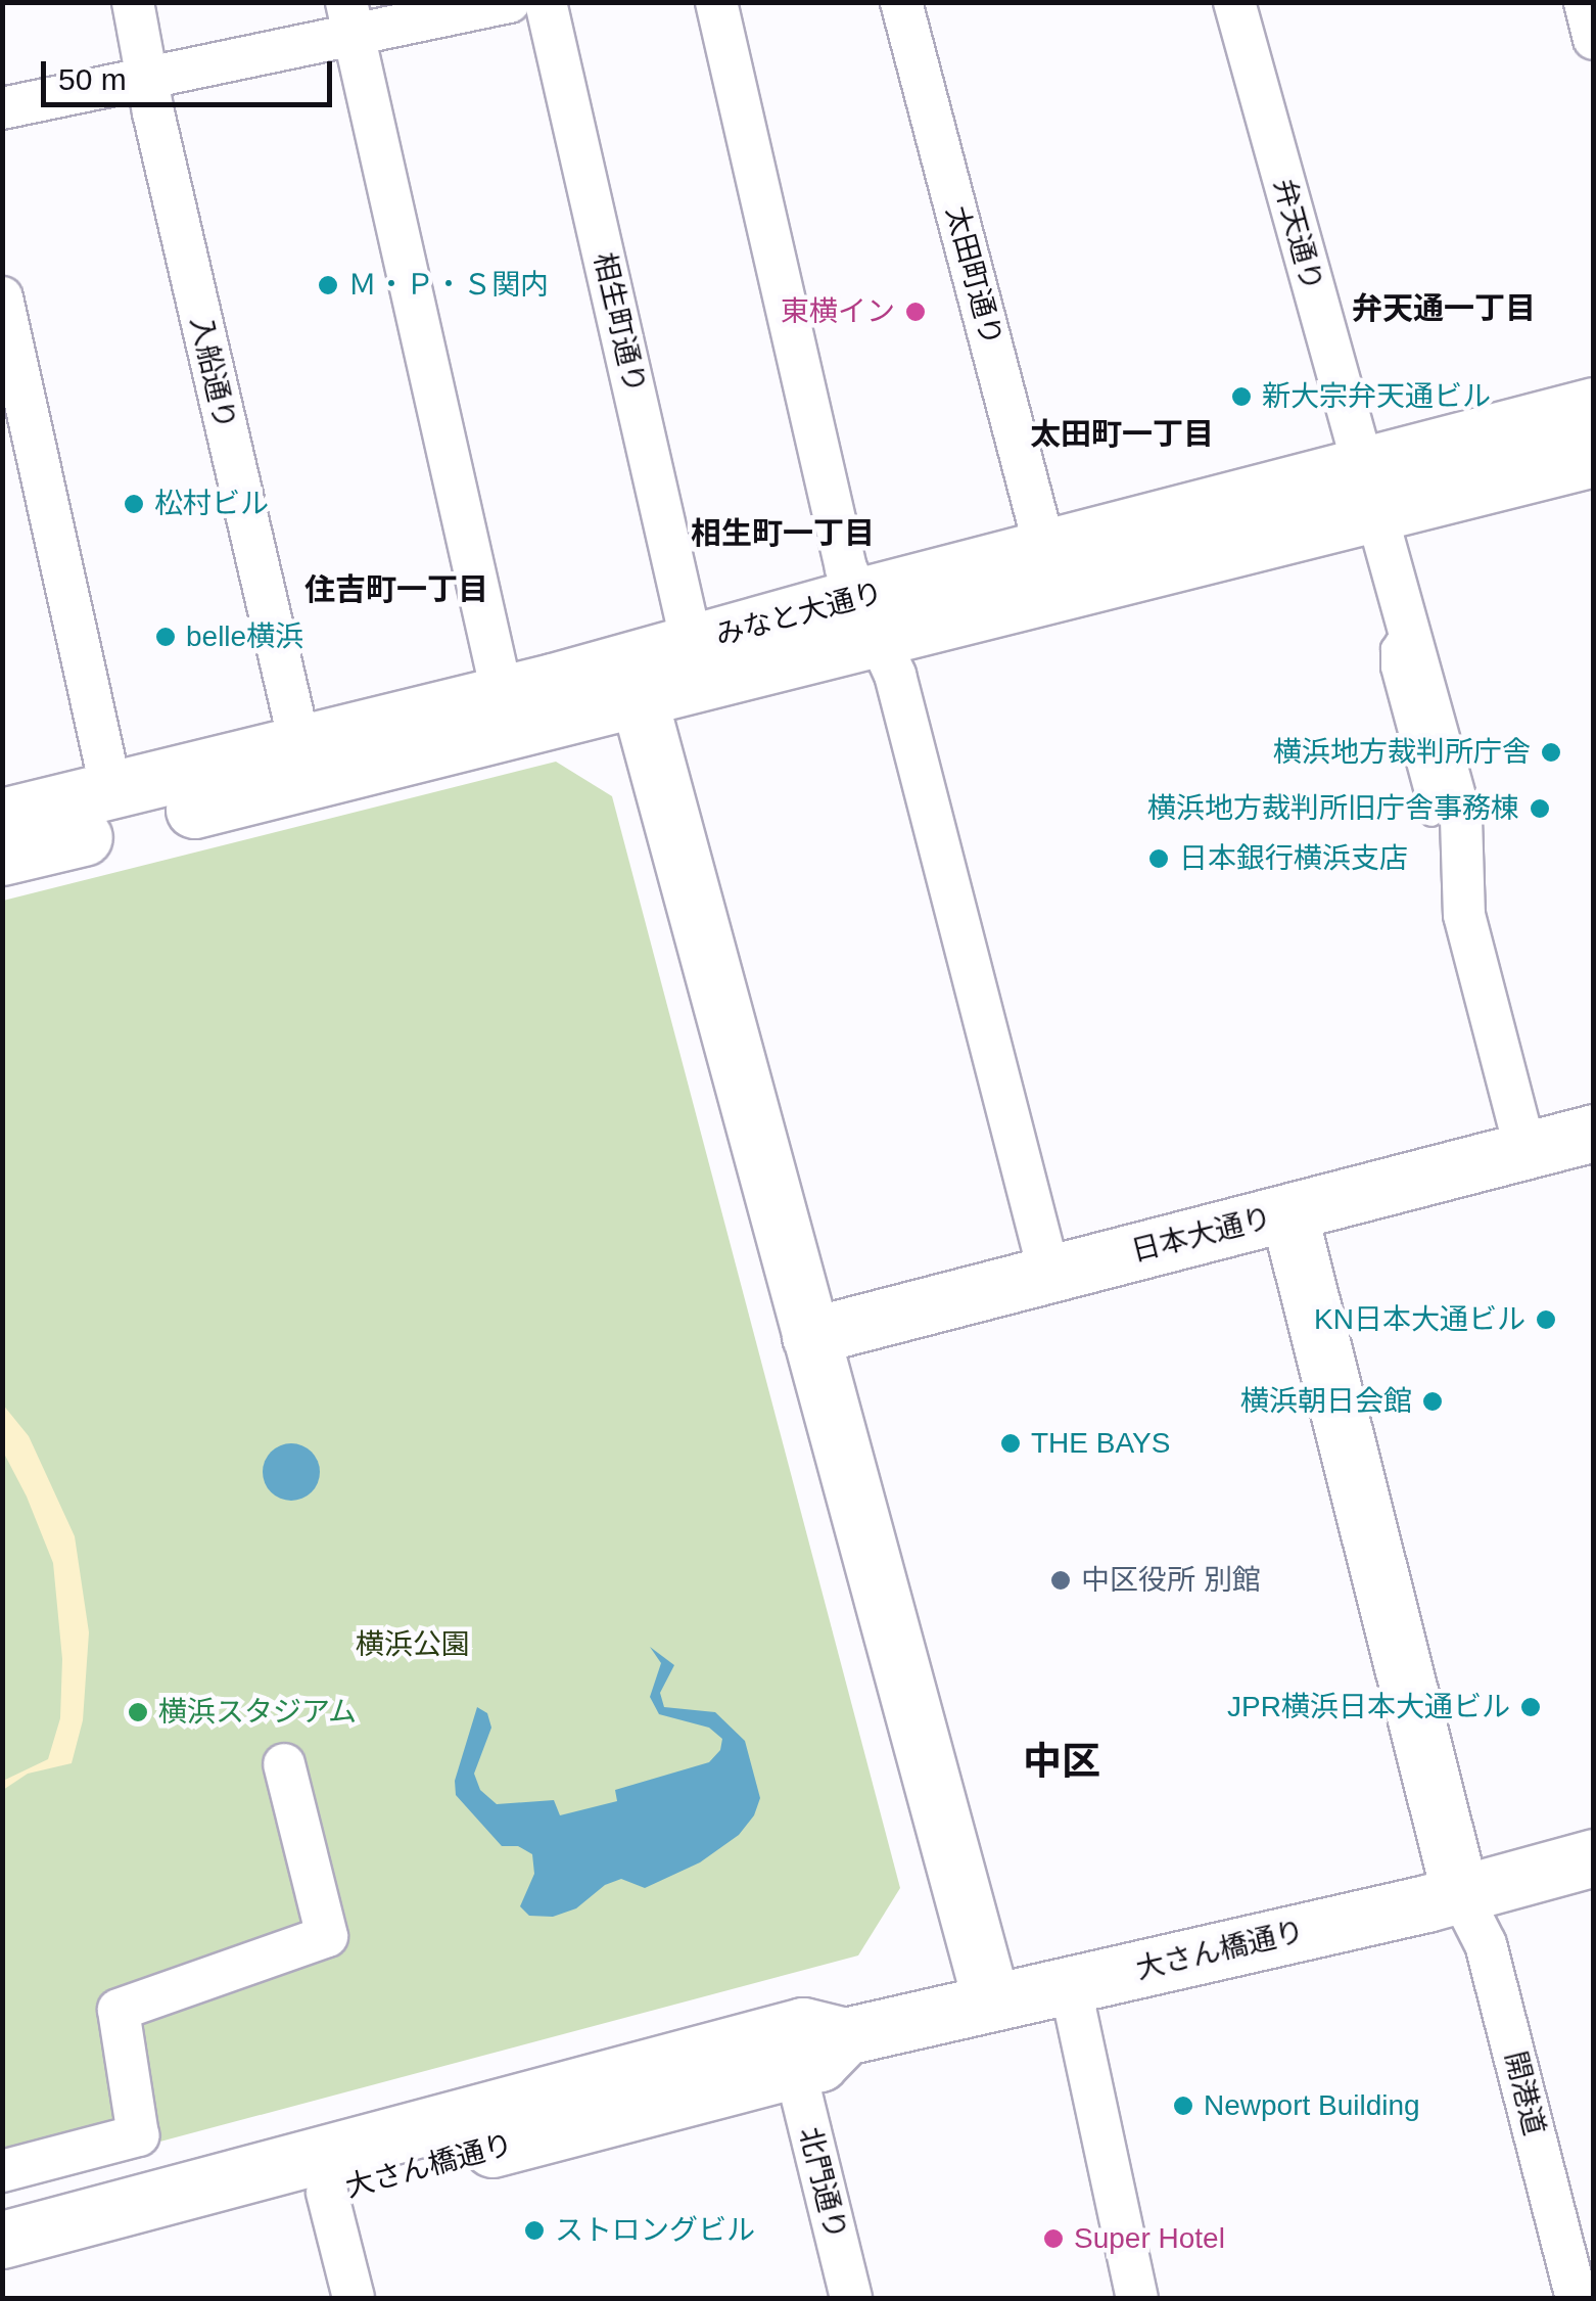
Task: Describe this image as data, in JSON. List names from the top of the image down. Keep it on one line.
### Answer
{"streets":{"street":["弁天通り","太田町通り","相生町通り","入船通り","みなと大通り","日本大通り","大さん橋通り","開港道","北門通り"]},"crossings":[["弁天通り","みなと大通り"],["弁天通り","日本大通り"],["太田町通り","みなと大通り"],["相生町通り","みなと大通り"],["入船通り","みなと大通り"],["大さん橋通り","開港道"],["大さん橋通り","北門通り"]],"districts":["弁天通一丁目","太田町一丁目","相生町一丁目","住吉町一丁目","中区"],"parks":["横浜公園"],"places":["Ｍ・Ｐ・Ｓ関内","東横イン","新大宗弁天通ビル","松村ビル","belle横浜","横浜地方裁判所庁舎","横浜地方裁判所旧庁舎事務棟","日本銀行横浜支店","KN日本大通ビル","横浜朝日会館","THE BAYS","中区役所 別館","JPR横浜日本大通ビル","横浜スタジアム","Newport Building","ストロングビル","Super Hotel"],"scale_bar":"50 m"}
